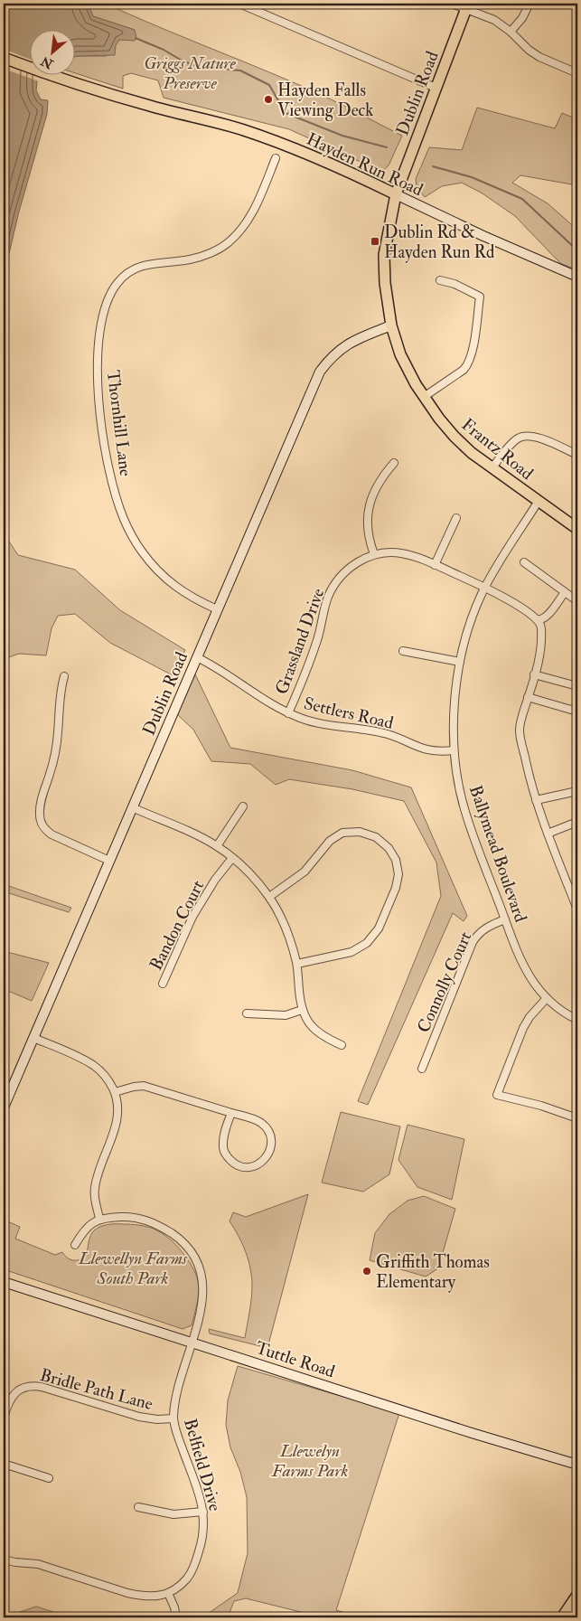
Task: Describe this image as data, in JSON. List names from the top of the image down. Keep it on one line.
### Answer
{"streets":{"main road":["Dublin Road","Hayden Run Road","Frantz Road","Tuttle Road"],"street":["Thornhill Lane","Grassland Drive","Settlers Road","Ballymead Boulevard","Bandon Court","Connolly Court","Bridle Path Lane","Belfield Drive"]},"crossings":[["Dublin Road","Hayden Run Road"],["Dublin Road","Thornhill Lane"],["Dublin Road","Frantz Road"],["Dublin Road","Settlers Road"],["Hayden Run Road","Frantz Road"],["Frantz Road","Ballymead Boulevard"],["Grassland Drive","Settlers Road"],["Grassland Drive","Ballymead Boulevard"],["Settlers Road","Ballymead Boulevard"],["Ballymead Boulevard","Connolly Court"],["Tuttle Road","Belfield Drive"],["Bridle Path Lane","Belfield Drive"]],"parks":["Griggs Nature Preserve","Llewellyn Farms South Park","Llewelyn Farms Park"],"places":{"other":["Hayden Falls Viewing Deck","Griffith Thomas Elementary"],"transit":["Dublin Rd & Hayden Run Rd"]},"north":"bottom left"}
